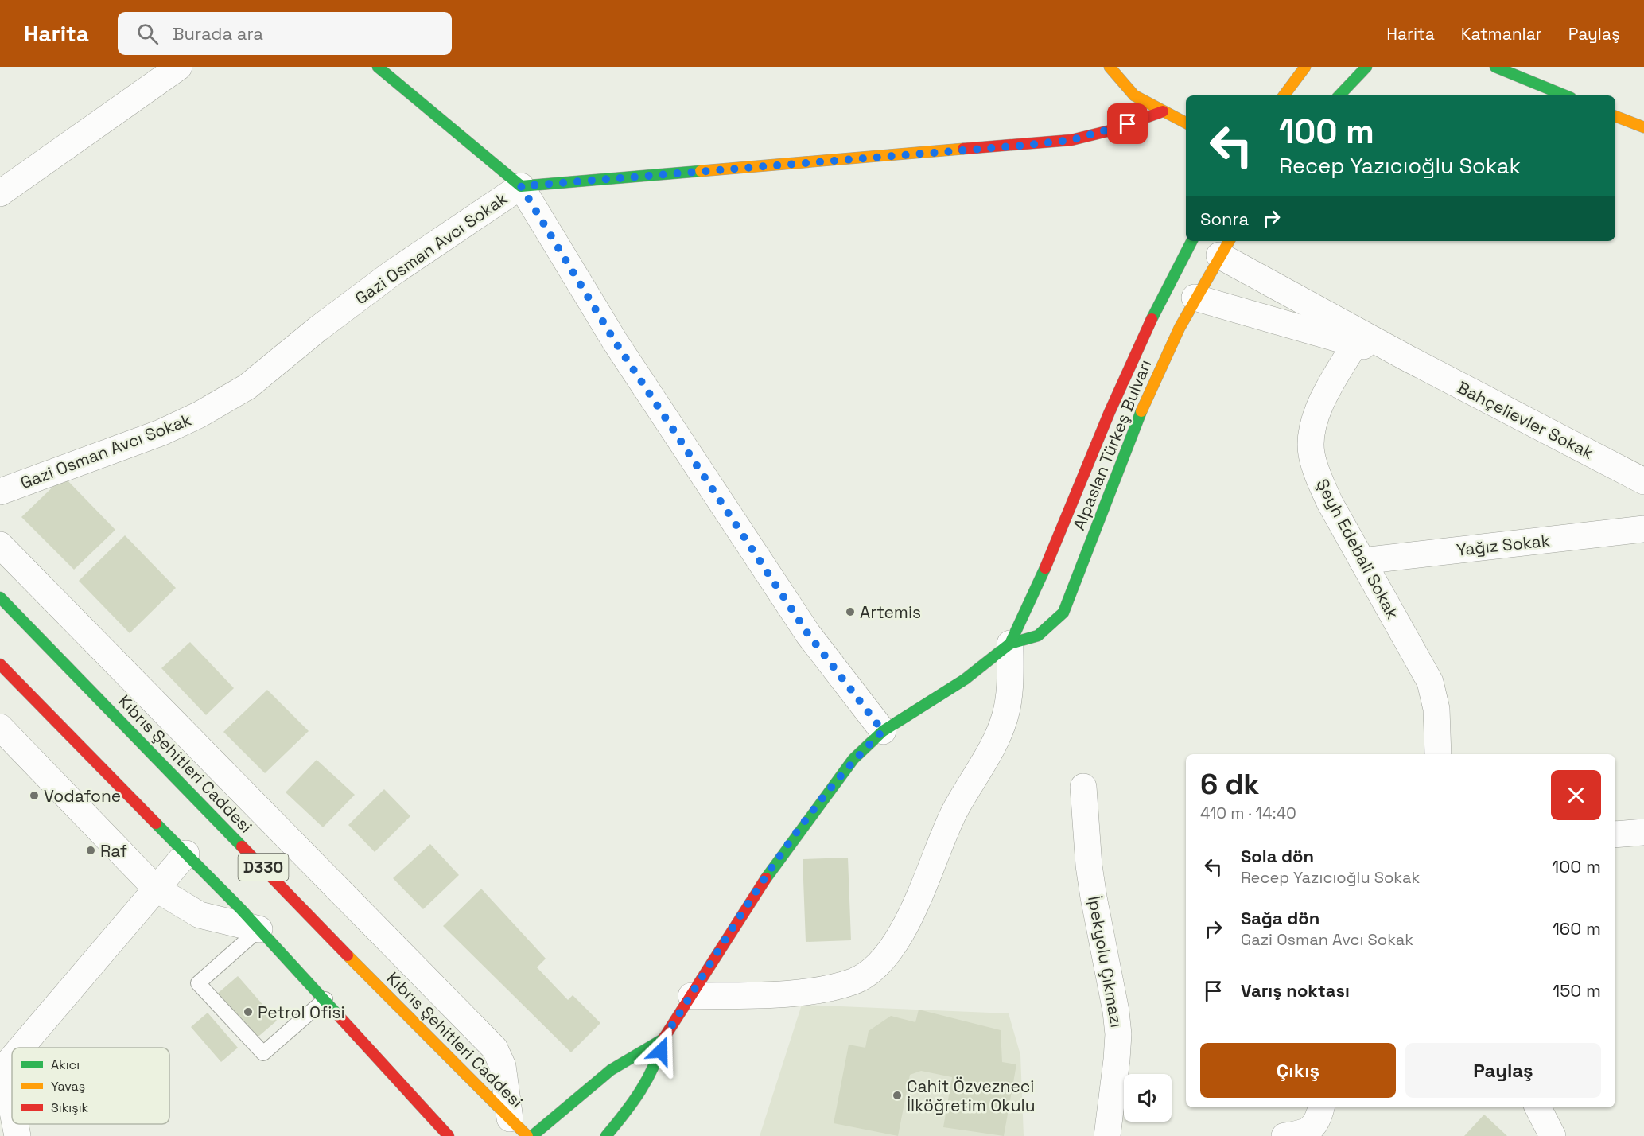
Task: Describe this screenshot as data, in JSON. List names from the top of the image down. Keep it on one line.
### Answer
{"streets":{"main road":["Gazi Osman Avcı Sokak","Alpaslan Türkeş Bulvarı","Kıbrıs Şehitleri Caddesi","D330"],"street":["Bahçelievler Sokak","Yağız Sokak","Şeyh Edebali Sokak","İpekyolu Çıkmazı"]},"crossings":[["Yağız Sokak","Şeyh Edebali Sokak"]],"places":["Artemis","Vodafone","Raf","Petrol Ofisi","Cahit Özvezneci İlköğretim Okulu"],"legend":["Akıcı","Yavaş","Sıkışık"],"page":{"header":"Harita","search":"Burada ara","nav":["Harita","Katmanlar","Paylaş"],"turn":["100 m","Recep Yazıcıoğlu Sokak"],"then":"Sonra","heading":["6 dk","410 m · 14:40"],"list":[{"name":"Sola dön","note":"Recep Yazıcıoğlu Sokak","value":"100 m"},{"name":"Sağa dön","note":"Gazi Osman Avcı Sokak","value":"160 m"},{"name":"Varış noktası","value":"150 m"}],"buttons":["Çıkış","Paylaş"]}}
